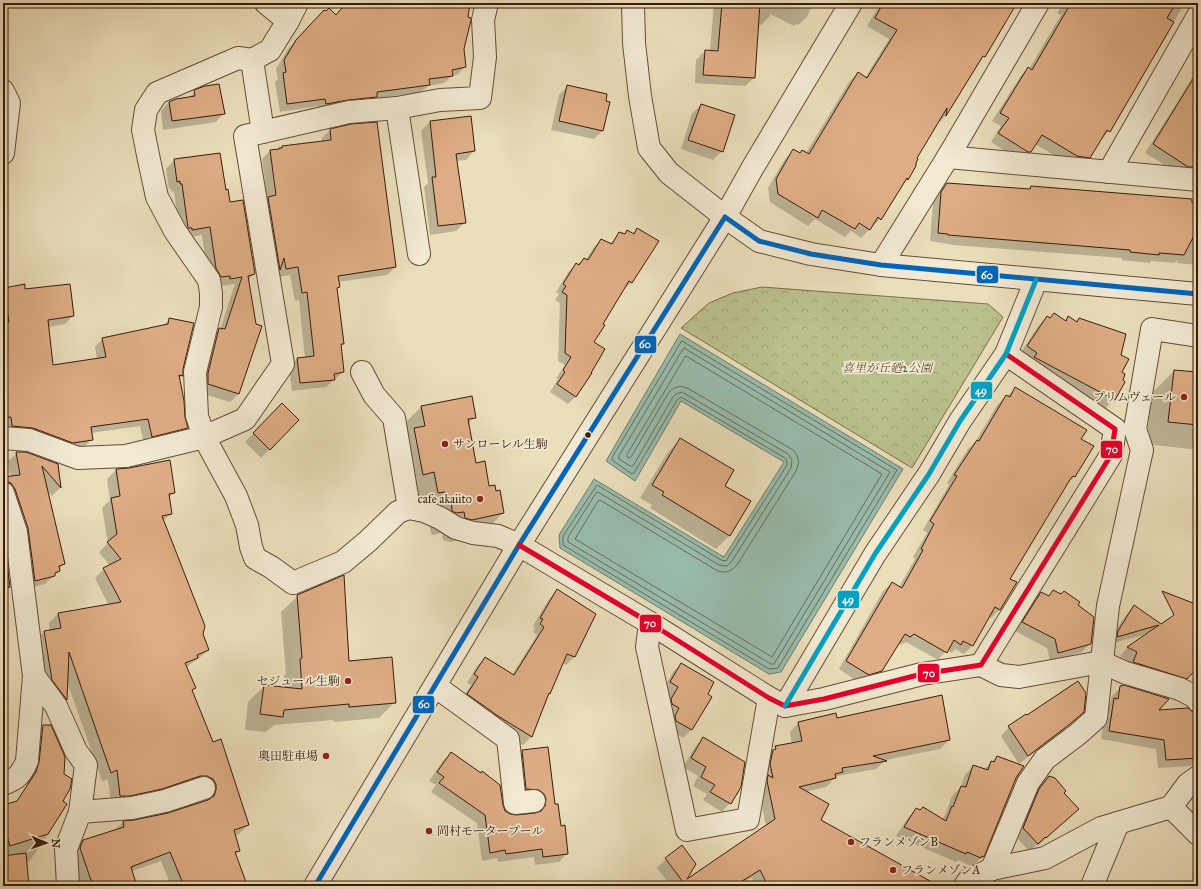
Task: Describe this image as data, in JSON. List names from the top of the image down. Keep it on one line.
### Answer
{"parks":["喜里が丘廼2公園"],"places":["プリムヴェール","サンローレル生駒","cafe akaiito","セジュール生駒","奥田駐車場","岡村モータープール","フランメゾンB","フランメゾンA"],"lines":["transit line 60","transit line 49","transit line 70"],"north":"right"}
